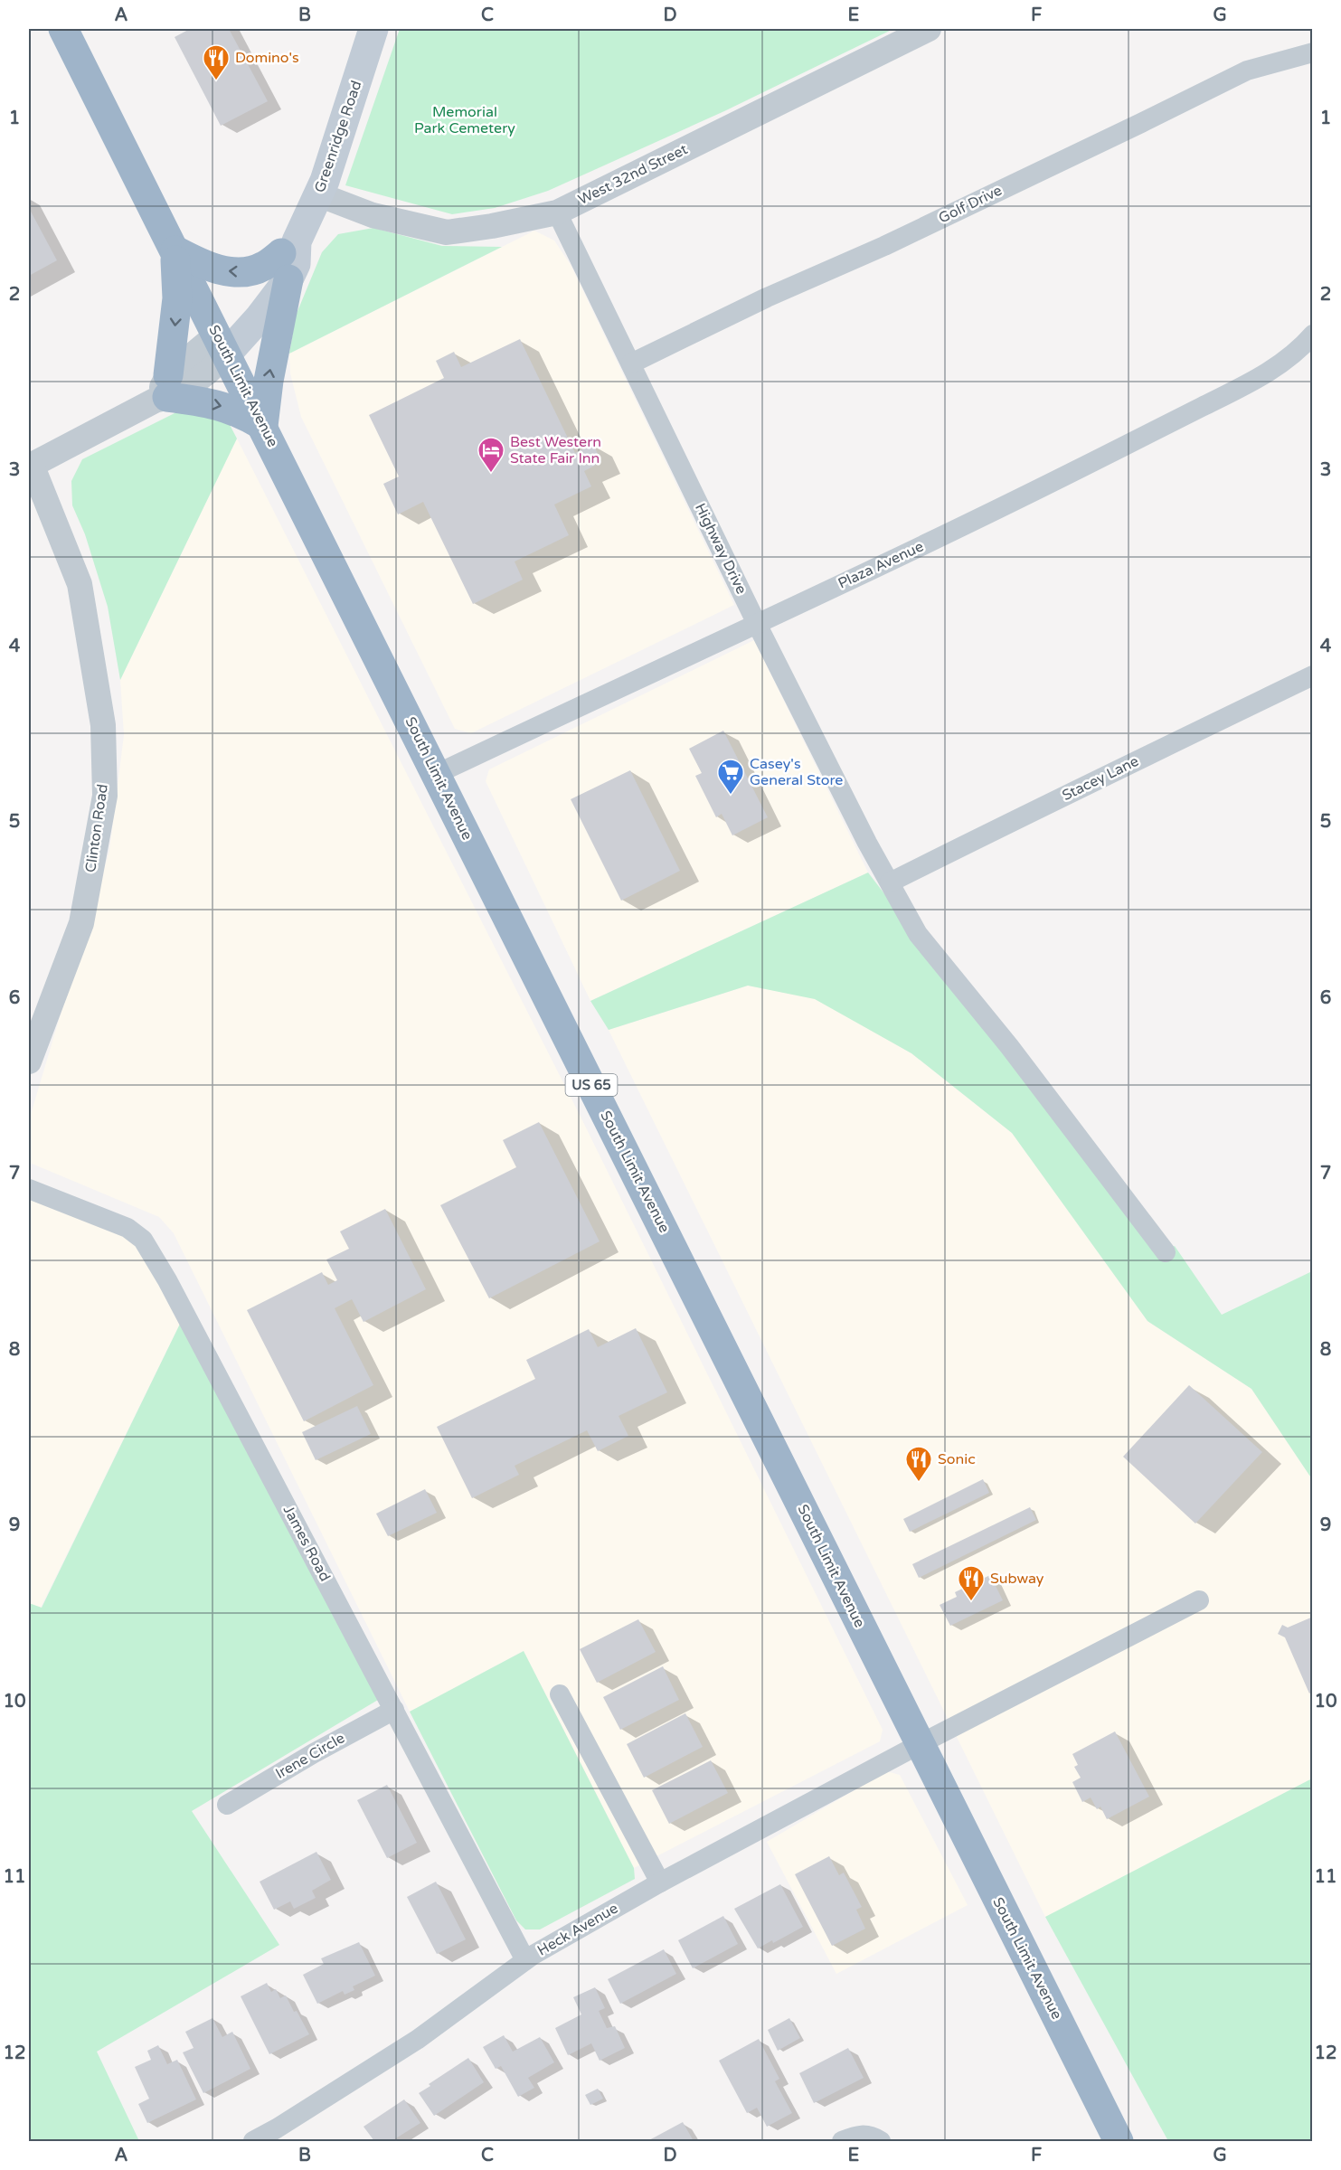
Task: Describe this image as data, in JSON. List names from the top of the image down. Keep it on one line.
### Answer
{"streets":{"highway":["South Limit Avenue","US 65"],"main road":["Greenridge Road"],"street":["West 32nd Street","Golf Drive","Highway Drive","Plaza Avenue","Stacey Lane","Clinton Road","James Road","Irene Circle","Heck Avenue"]},"crossings":[["Greenridge Road","West 32nd Street"],["Greenridge Road","South Limit Avenue"],["West 32nd Street","Highway Drive"],["Golf Drive","Highway Drive"],["South Limit Avenue","Plaza Avenue"],["South Limit Avenue","Heck Avenue"],["Highway Drive","Plaza Avenue"],["Highway Drive","Stacey Lane"],["James Road","Irene Circle"],["James Road","Heck Avenue"]],"parks":["Memorial Park Cemetery"],"places":{"restaurant":["Domino's","Sonic","Subway"],"hotel":["Best Western State Fair Inn"],"supermarket":["Casey's General Store"]},"grid":{"columns":["A","B","C","D","E","F","G"],"rows":["1","2","3","4","5","6","7","8","9","10","11","12"]}}
